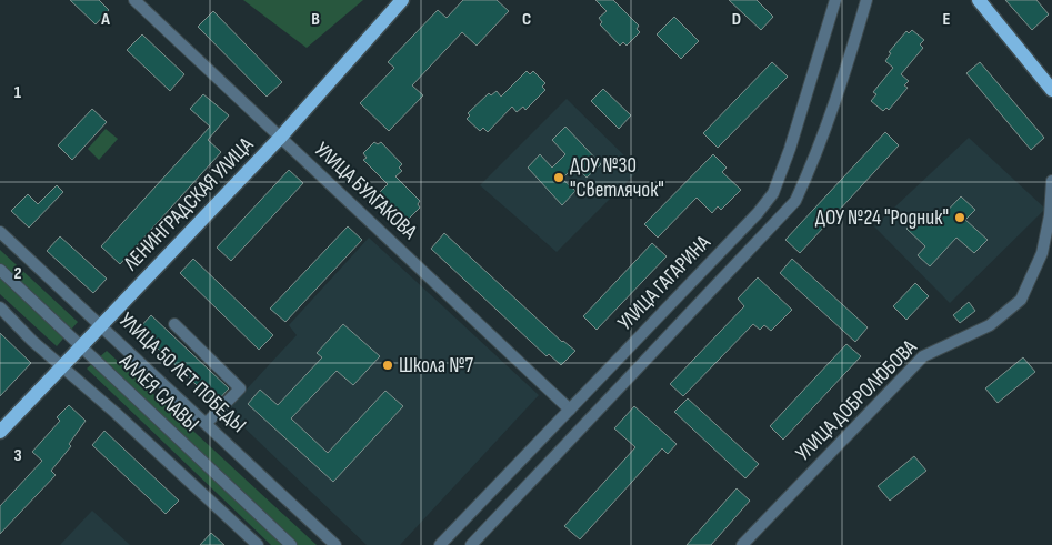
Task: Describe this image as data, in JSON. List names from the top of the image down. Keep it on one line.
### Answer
{"streets":{"main road":["ЛЕНИНГРАДСКАЯ УЛИЦА"],"street":["УЛИЦА БУЛГАКОВА","УЛИЦА ГАГАРИНА","УЛИЦА 50 ЛЕТ ПОБЕДЫ","АЛЛЕЯ СЛАВЫ","УЛИЦА ДОБРОЛЮБОВА"]},"crossings":[["УЛИЦА БУЛГАКОВА","ЛЕНИНГРАДСКАЯ УЛИЦА"],["УЛИЦА БУЛГАКОВА","УЛИЦА ГАГАРИНА"],["ЛЕНИНГРАДСКАЯ УЛИЦА","УЛИЦА 50 ЛЕТ ПОБЕДЫ"],["ЛЕНИНГРАДСКАЯ УЛИЦА","АЛЛЕЯ СЛАВЫ"]],"places":["ДОУ №30 \"Светлячок\"","ДОУ №24 \"Родник\"","Школа №7"],"grid":{"columns":["A","B","C","D","E"],"rows":["1","2","3"]}}
